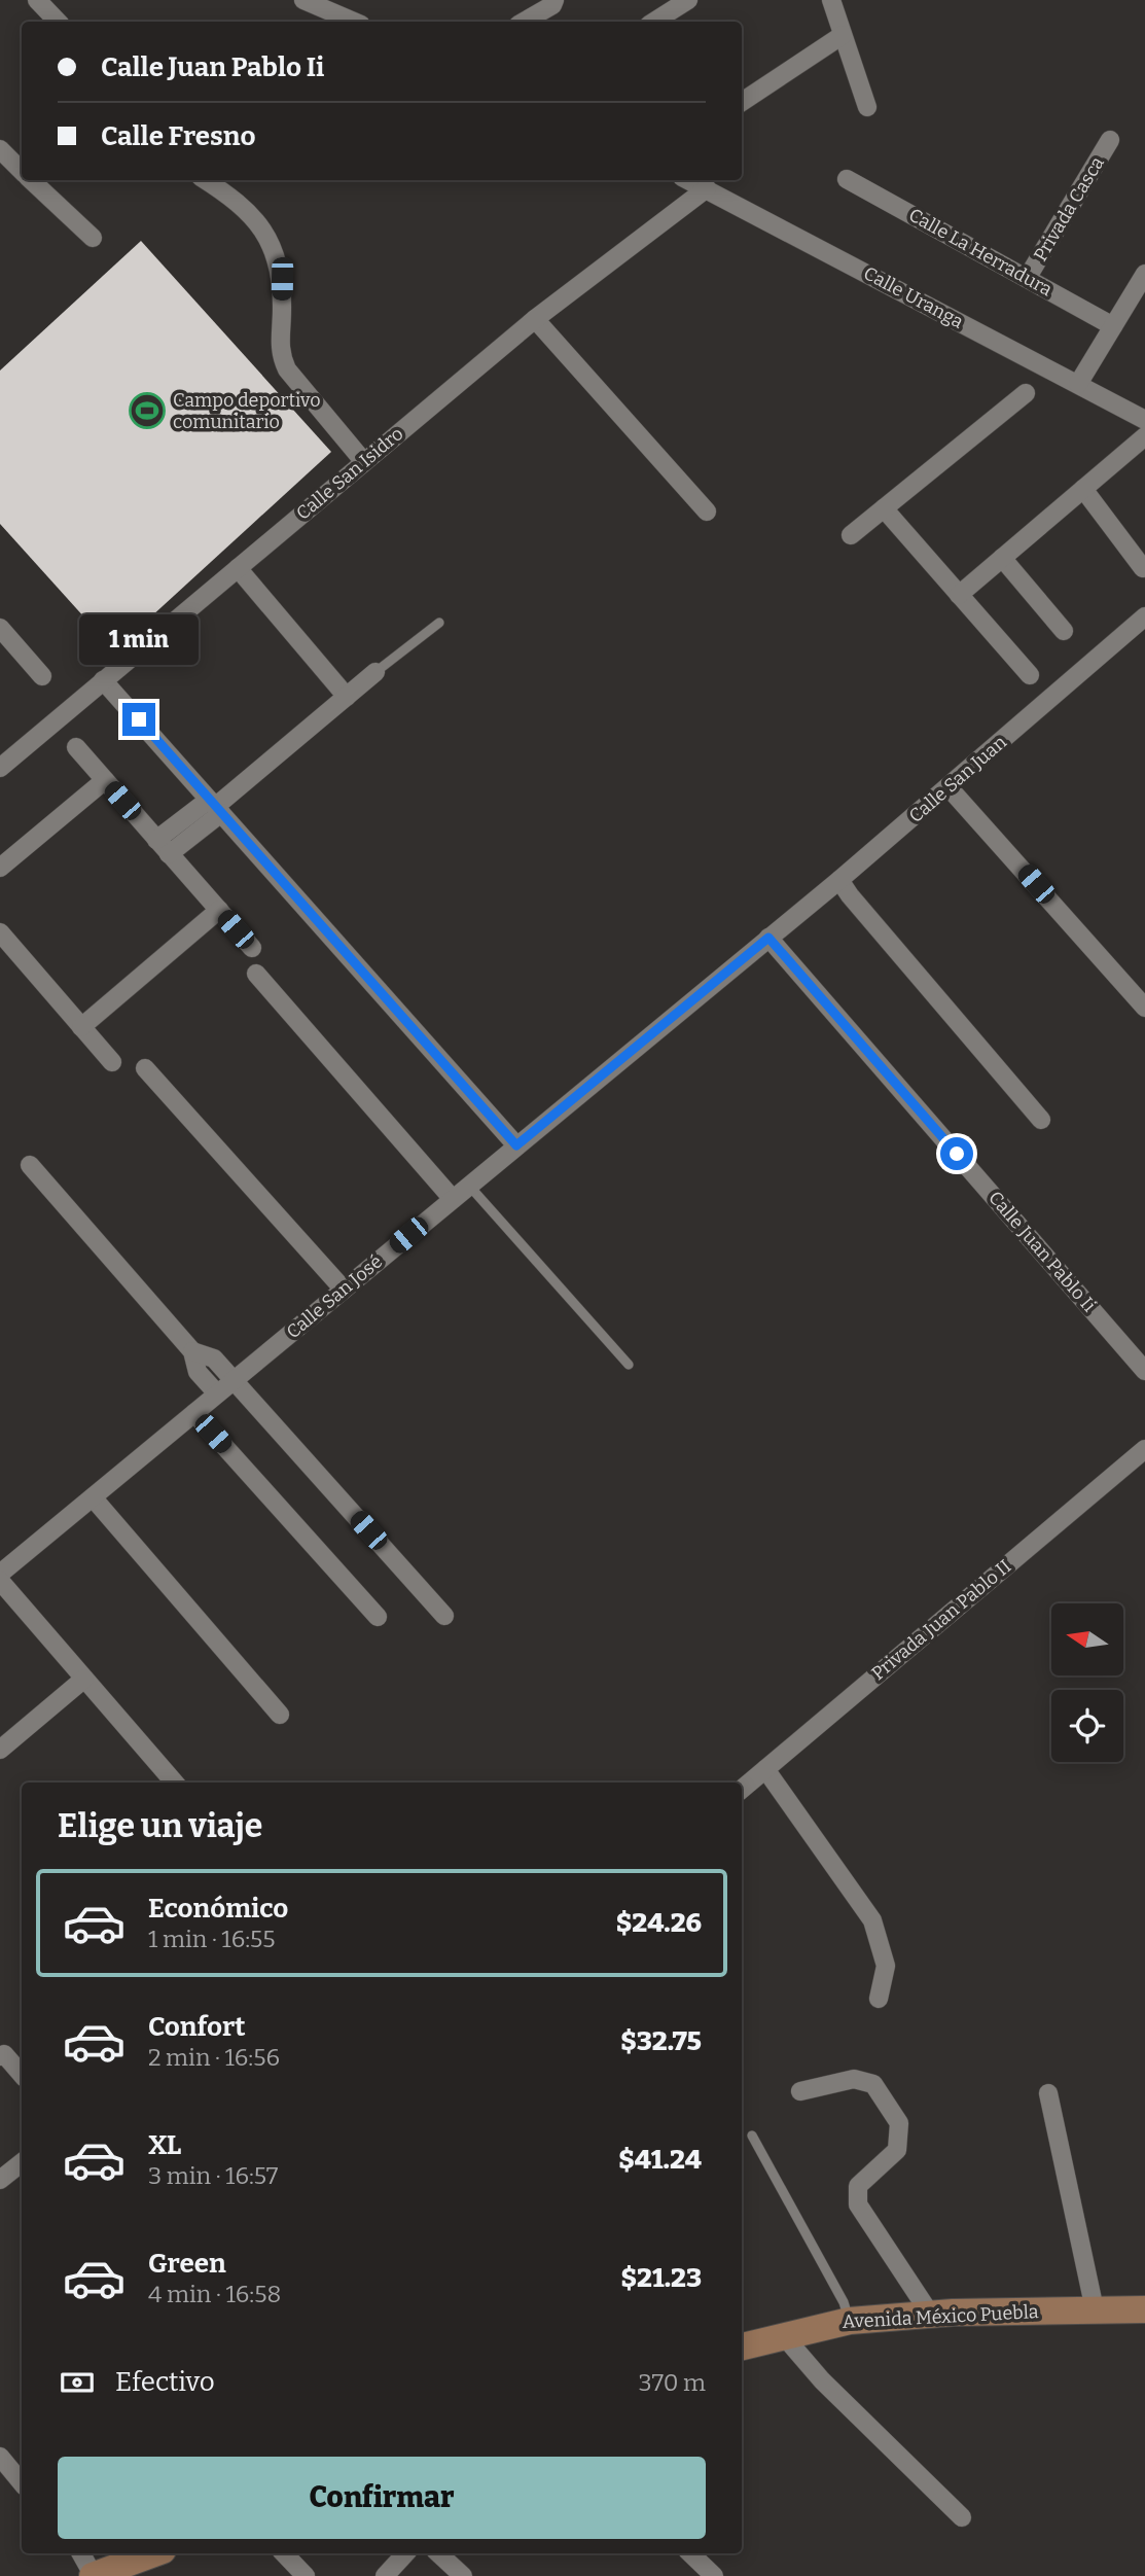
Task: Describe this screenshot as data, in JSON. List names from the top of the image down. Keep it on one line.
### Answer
{"streets":{"main road":["Avenida México Puebla"],"street":["Privada Casca","Calle La Herradura","Calle Uranga","Calle San Isidro","Calle San Juan","Calle Juan Pablo Ii","Calle San José","Privada Juan Pablo II"]},"crossings":[["Privada Casca","Calle La Herradura"],["Calle Uranga","Calle San Isidro"],["Calle San Juan","Calle Juan Pablo Ii"],["Calle San Juan","Calle San José"],["Calle Juan Pablo Ii","Calle San José"]],"places":{"sports":["Campo deportivo comunitario"]},"north":"left","page":{"banner":["Calle Juan Pablo Ii","Calle Fresno"],"bubble":"1 min","heading":"Elige un viaje","list":[{"name":"Económico","note":"1 min · 16:55","value":"$24.26"},{"name":"Confort","note":"2 min · 16:56","value":"$32.75"},{"name":"XL","note":"3 min · 16:57","value":"$41.24"},{"name":"Green","note":"4 min · 16:58","value":"$21.23"}],"pay":["Efectivo","370 m"],"buttons":"Confirmar"}}
